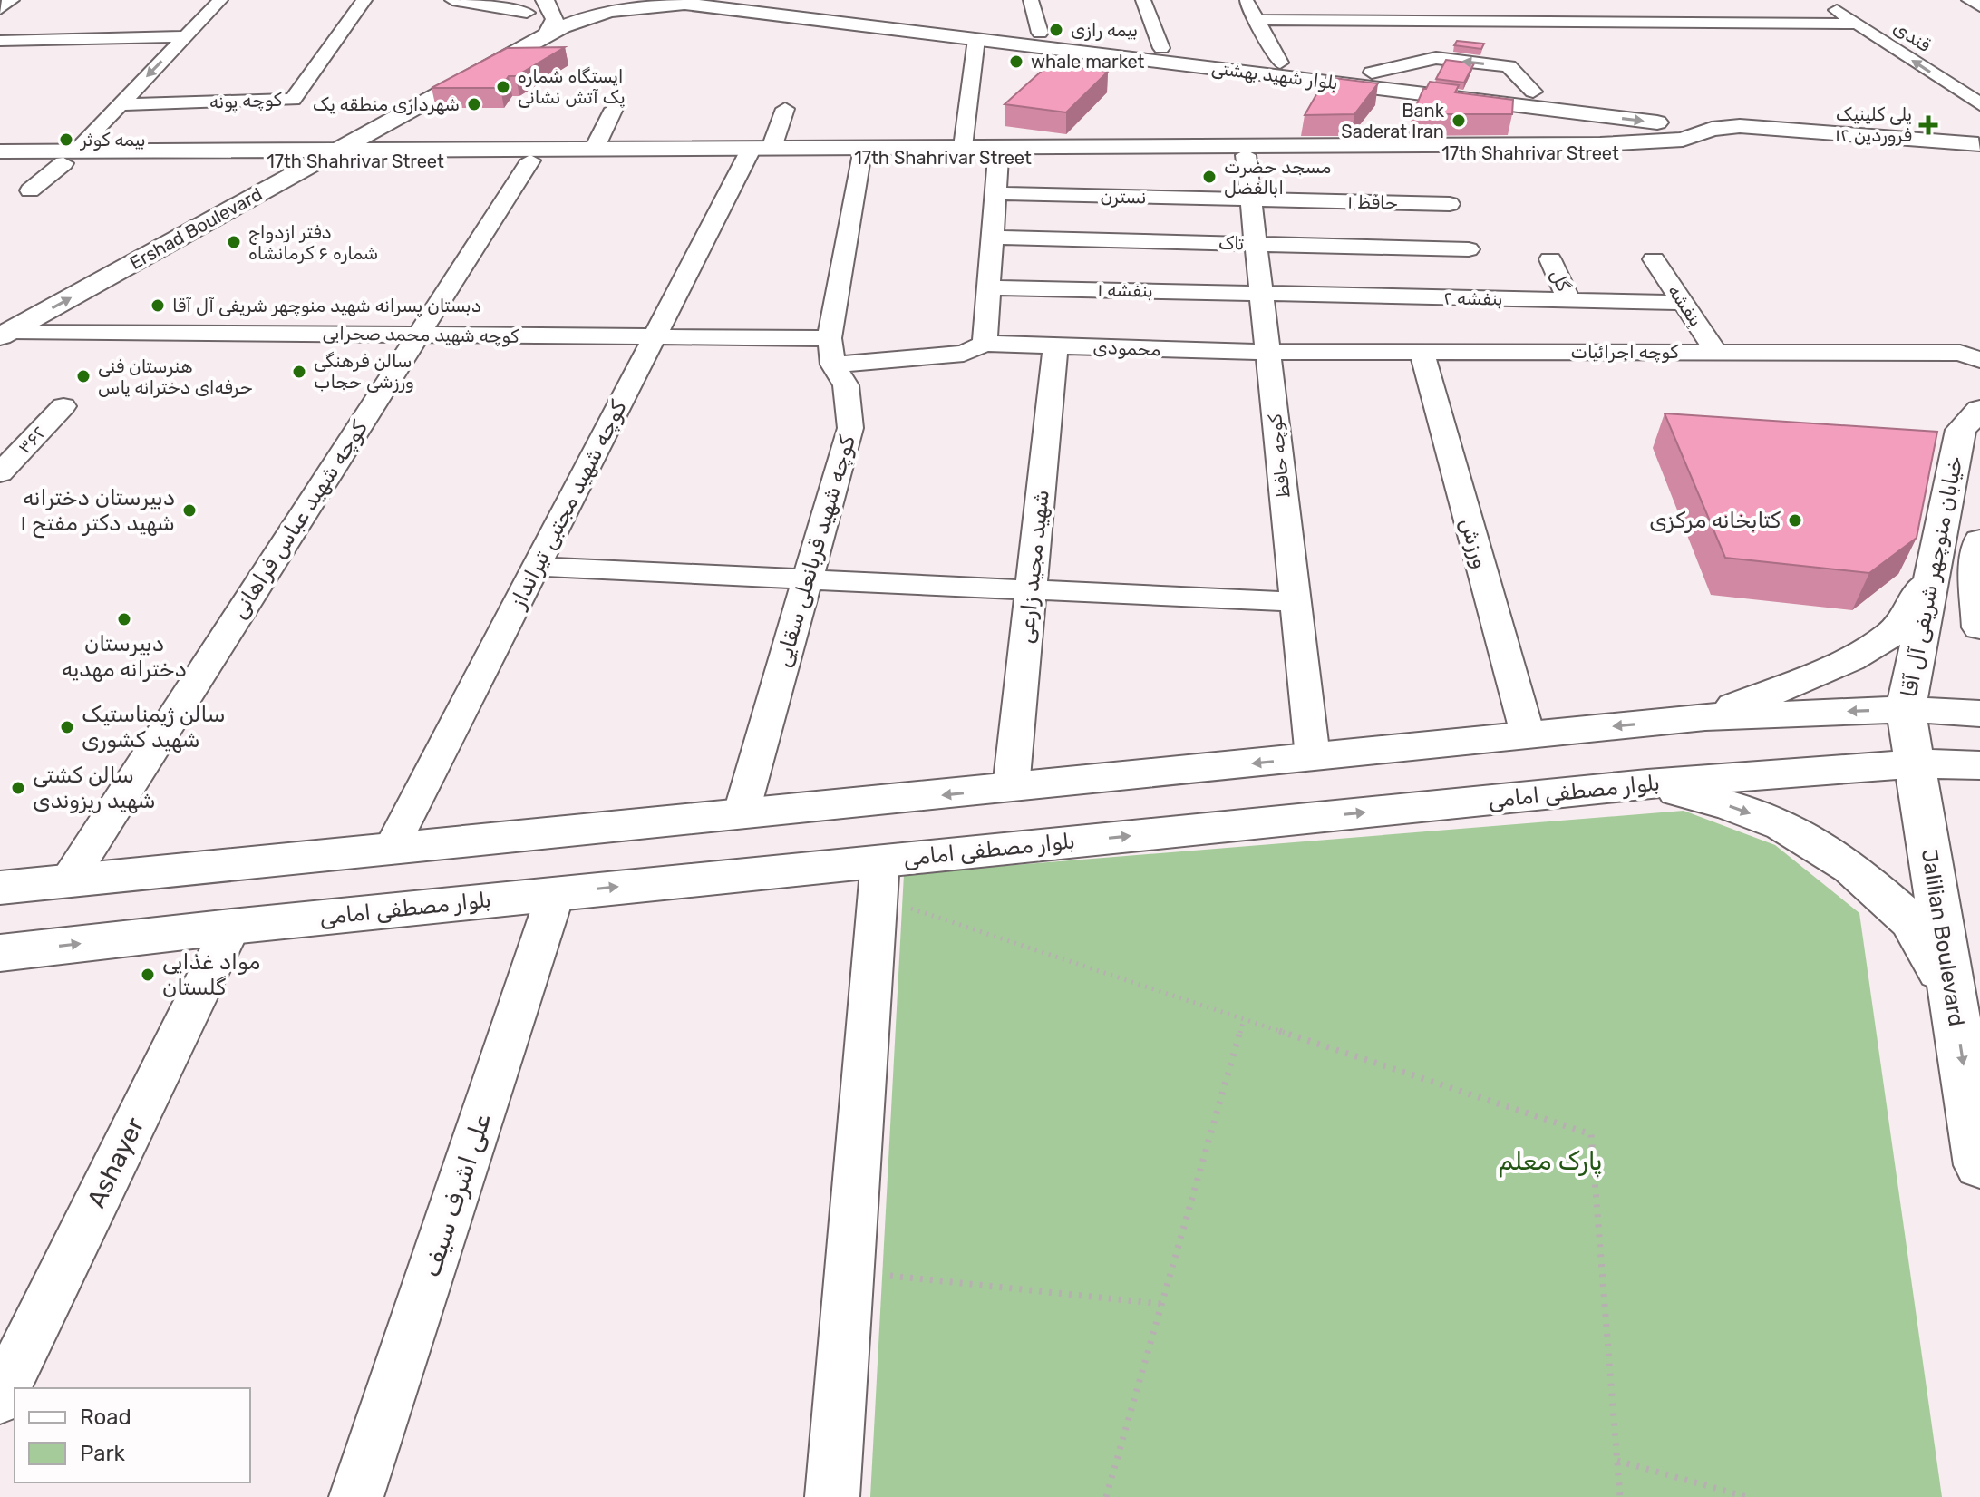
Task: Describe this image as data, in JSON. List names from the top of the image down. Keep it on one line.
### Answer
{"streets":{"main road":["بلوار شهید بهشتی","17th Shahrivar Street","Ershad Boulevard","خیابان منوچهر شریفی آل آقا","بلوار مصطفی امامی","Jalilian Boulevard"],"street":["قندی","کوچه پونه","نسترن","حافظ ۱","تاک","گل","بنفشه ۱","بنفشه ۲","بنفشه","کوچه شهید محمد صحرایی","محمودی","کوچه اجرائیات","۳۶۲","کوچه حافظ","کوچه شهید مجتبی تیرانداز","کوچه شهید عباس فراهانی","ورزش","کوچه شهید قربانعلی سقایی","شهید مجید زارعی","Ashayer","علی اشرف سیف"]},"crossings":[["بلوار شهید بهشتی","17th Shahrivar Street"],["بلوار شهید بهشتی","Ershad Boulevard"],["17th Shahrivar Street","Ershad Boulevard"],["17th Shahrivar Street","کوچه حافظ"],["17th Shahrivar Street","کوچه شهید مجتبی تیرانداز"],["17th Shahrivar Street","کوچه شهید عباس فراهانی"],["نسترن","حافظ ۱"],["نسترن","کوچه حافظ"],["حافظ ۱","کوچه حافظ"],["Ershad Boulevard","کوچه شهید محمد صحرایی"],["تاک","کوچه حافظ"],["گل","بنفشه ۲"],["بنفشه ۱","بنفشه ۲"],["بنفشه ۱","کوچه حافظ"],["بنفشه ۲","بنفشه"],["بنفشه ۲","کوچه حافظ"],["بنفشه","کوچه اجرائیات"],["کوچه شهید محمد صحرایی","محمودی"],["کوچه شهید محمد صحرایی","کوچه شهید مجتبی تیرانداز"],["کوچه شهید محمد صحرایی","کوچه شهید عباس فراهانی"],["کوچه شهید محمد صحرایی","کوچه شهید قربانعلی سقایی"],["محمودی","کوچه اجرائیات"],["محمودی","کوچه حافظ"],["محمودی","شهید مجید زارعی"],["کوچه اجرائیات","کوچه حافظ"],["کوچه اجرائیات","ورزش"],["خیابان منوچهر شریفی آل آقا","Jalilian Boulevard"],["بلوار مصطفی امامی","Jalilian Boulevard"],["بلوار مصطفی امامی","Ashayer"],["بلوار مصطفی امامی","علی اشرف سیف"]],"one_way":["قندی","Jalilian Boulevard"],"parks":["پارک معلم"],"places":{"other":["بیمه رازی","whale market","ایستگاه شماره یک آتش نشانی","شهرداری منطقه یک","Bank Saderat Iran","بیمه کوثر","مسجد حضرت ابالفضل","دفتر ازدواج شماره ۶ کرمانشاه","دبستان پسرانه شهید منوچهر شریفی آل آقا","سالن فرهنگی ورزشی حجاب","هنرستان فنی حرفه‌ای دخترانه یاس","دبیرستان دخترانه شهید دکتر مفتح ۱","کتابخانه مرکزی","دبیرستان دخترانه مهدیه","سالن ژیمناستیک شهید کشوری","سالن کشتی شهید ریزوندی","مواد غذایی گلستان"],"health":["پلی کلینیک ۱۲ فروردین"]},"legend":["Road","Park"]}
